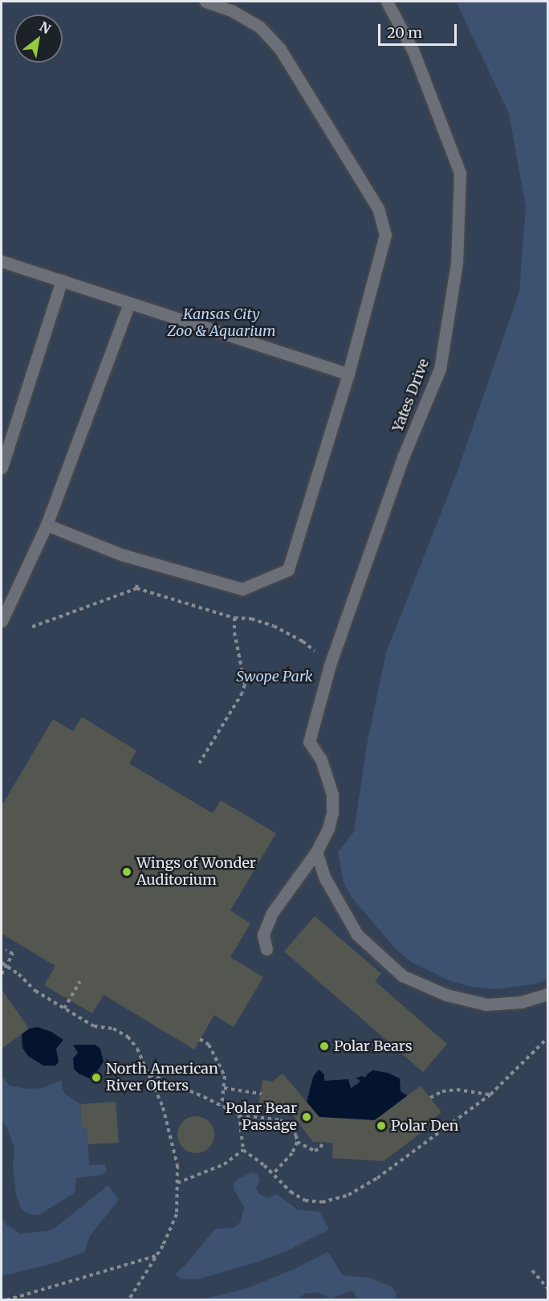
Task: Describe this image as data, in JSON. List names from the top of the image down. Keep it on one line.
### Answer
{"streets":{"lane":["Yates Drive"]},"parks":["Kansas City Zoo & Aquarium","Swope Park"],"places":["Wings of Wonder Auditorium","Polar Bears","North American River Otters","Polar Bear Passage","Polar Den"],"scale_bar":"20 m","north":"top right"}
